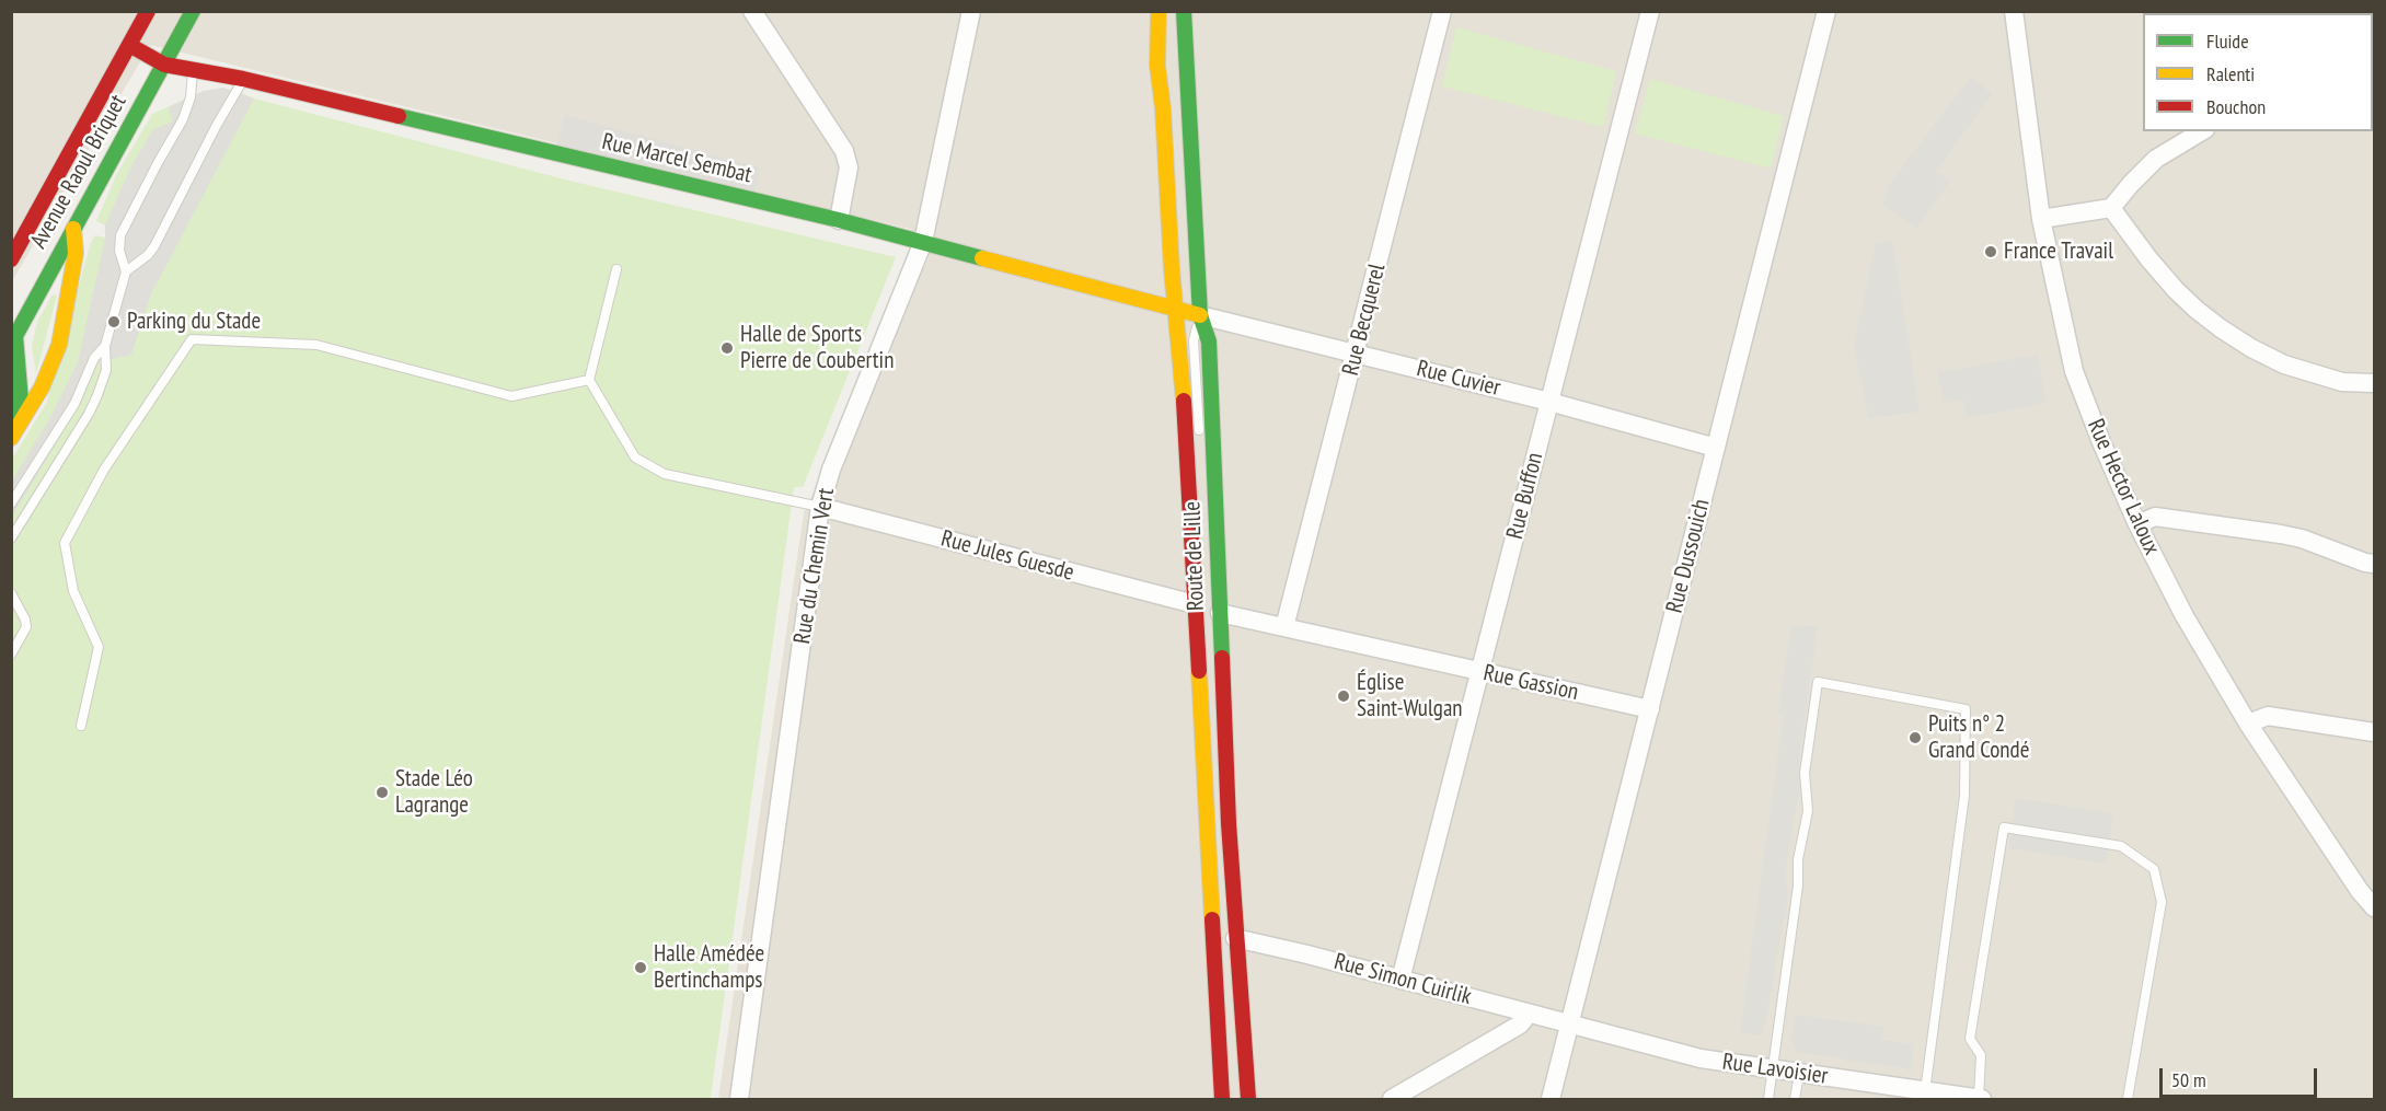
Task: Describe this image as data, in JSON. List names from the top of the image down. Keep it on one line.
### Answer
{"streets":{"main road":["Rue Marcel Sembat","Avenue Raoul Briquet","Route de Lille"],"street":["Rue Becquerel","Rue Cuvier","Rue Hector Laloux","Rue Buffon","Rue Jules Guesde","Rue Dussouich","Rue du Chemin Vert","Rue Gassion","Rue Simon Cuirlik","Rue Lavoisier"]},"crossings":[["Rue Marcel Sembat","Avenue Raoul Briquet"],["Rue Marcel Sembat","Rue Cuvier"],["Rue Marcel Sembat","Route de Lille"],["Rue Marcel Sembat","Rue du Chemin Vert"],["Rue Becquerel","Rue Cuvier"],["Rue Becquerel","Rue Gassion"],["Rue Cuvier","Rue Buffon"],["Rue Cuvier","Route de Lille"],["Rue Cuvier","Rue Dussouich"],["Rue Buffon","Rue Gassion"],["Rue Buffon","Rue Simon Cuirlik"],["Rue Jules Guesde","Route de Lille"],["Rue Jules Guesde","Rue du Chemin Vert"],["Route de Lille","Rue Gassion"],["Route de Lille","Rue Simon Cuirlik"],["Rue Dussouich","Rue Gassion"],["Rue Dussouich","Rue Simon Cuirlik"],["Rue Dussouich","Rue Lavoisier"],["Rue Simon Cuirlik","Rue Lavoisier"]],"places":["France Travail","Parking du Stade","Halle de Sports Pierre de Coubertin","Église Saint-Wulgan","Puits n° 2 Grand Condé","Stade Léo Lagrange","Halle Amédée Bertinchamps"],"legend":["Fluide","Ralenti","Bouchon"],"scale_bar":"50 m"}
